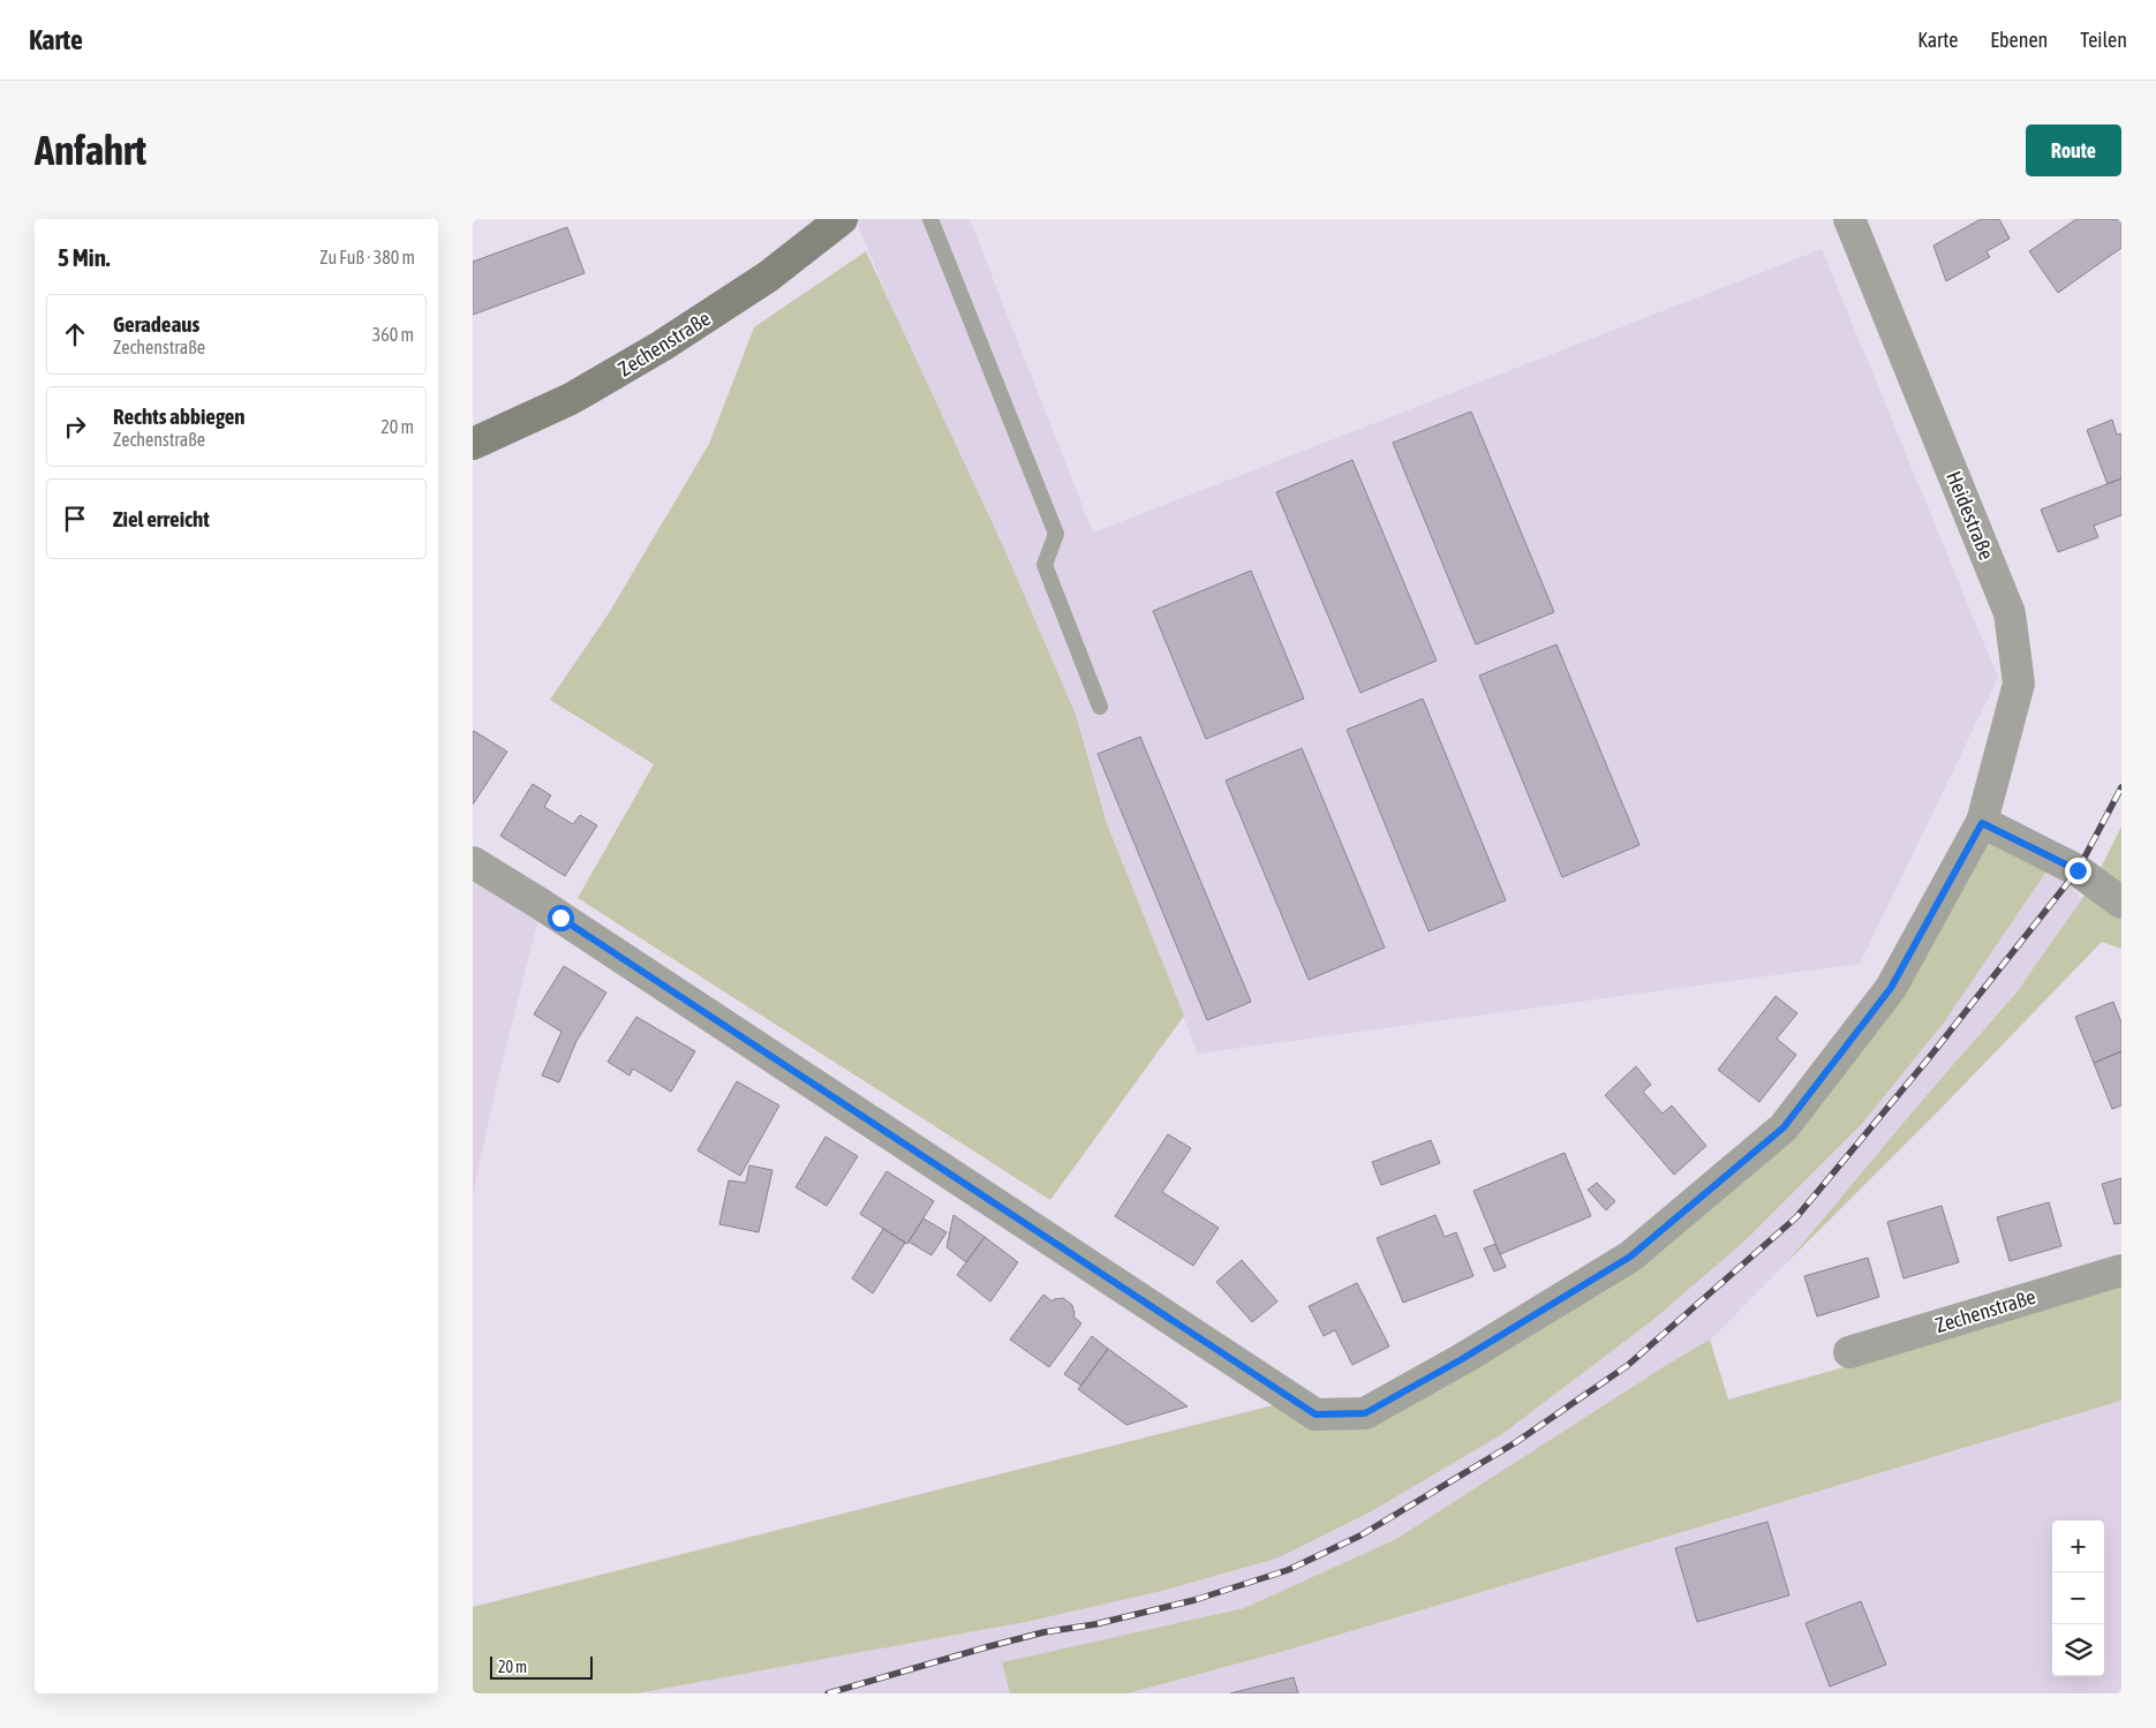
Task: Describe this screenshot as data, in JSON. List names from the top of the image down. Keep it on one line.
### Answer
{"streets":{"street":["Zechenstraße","Heidestraße"]},"scale_bar":"20 m","page":{"header":"Karte","nav":["Karte","Ebenen","Teilen"],"buttons":"Route","title":"Anfahrt","heading":["5 Min.","Zu Fuß · 380 m"],"list":[["Geradeaus","Zechenstraße","360 m"],["Rechts abbiegen","Zechenstraße","20 m"],"Ziel erreicht"],"map_buttons":["+","−"],"scale":"20 m"}}
